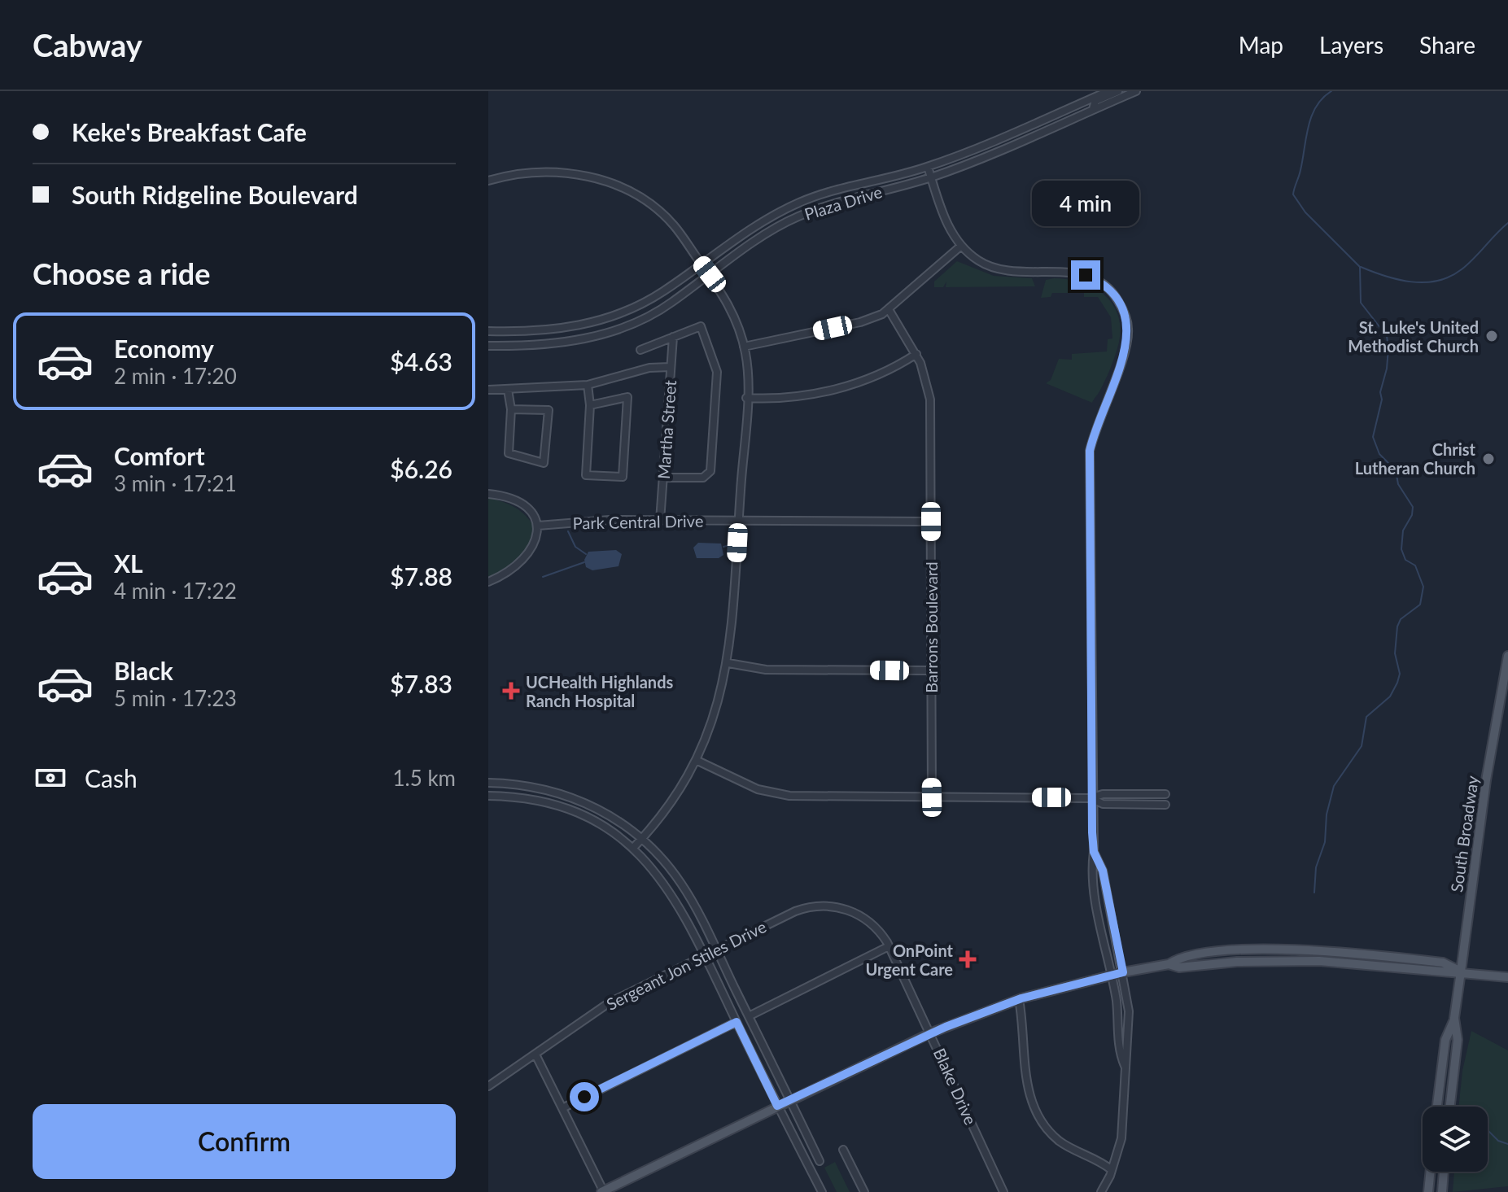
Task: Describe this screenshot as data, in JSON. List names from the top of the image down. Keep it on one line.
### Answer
{"streets":{"main road":["South Broadway"],"street":["Plaza Drive","Martha Street","Park Central Drive","Barrons Boulevard","Sergeant Jon Stiles Drive","Blake Drive"]},"crossings":[["Martha Street","Park Central Drive"],["Park Central Drive","Barrons Boulevard"],["Sergeant Jon Stiles Drive","Blake Drive"]],"places":{"other":["St. Luke's United Methodist Church","Christ Lutheran Church"],"health":["UCHealth Highlands Ranch Hospital","OnPoint Urgent Care"]},"page":{"header":"Cabway","nav":["Map","Layers","Share"],"banner":["Keke's Breakfast Cafe","South Ridgeline Boulevard"],"bubble":"4 min","heading":"Choose a ride","list":[{"name":"Economy","note":"2 min · 17:20","value":"$4.63"},{"name":"Comfort","note":"3 min · 17:21","value":"$6.26"},{"name":"XL","note":"4 min · 17:22","value":"$7.88"},{"name":"Black","note":"5 min · 17:23","value":"$7.83"}],"pay":["Cash","1.5 km"],"buttons":"Confirm"}}
